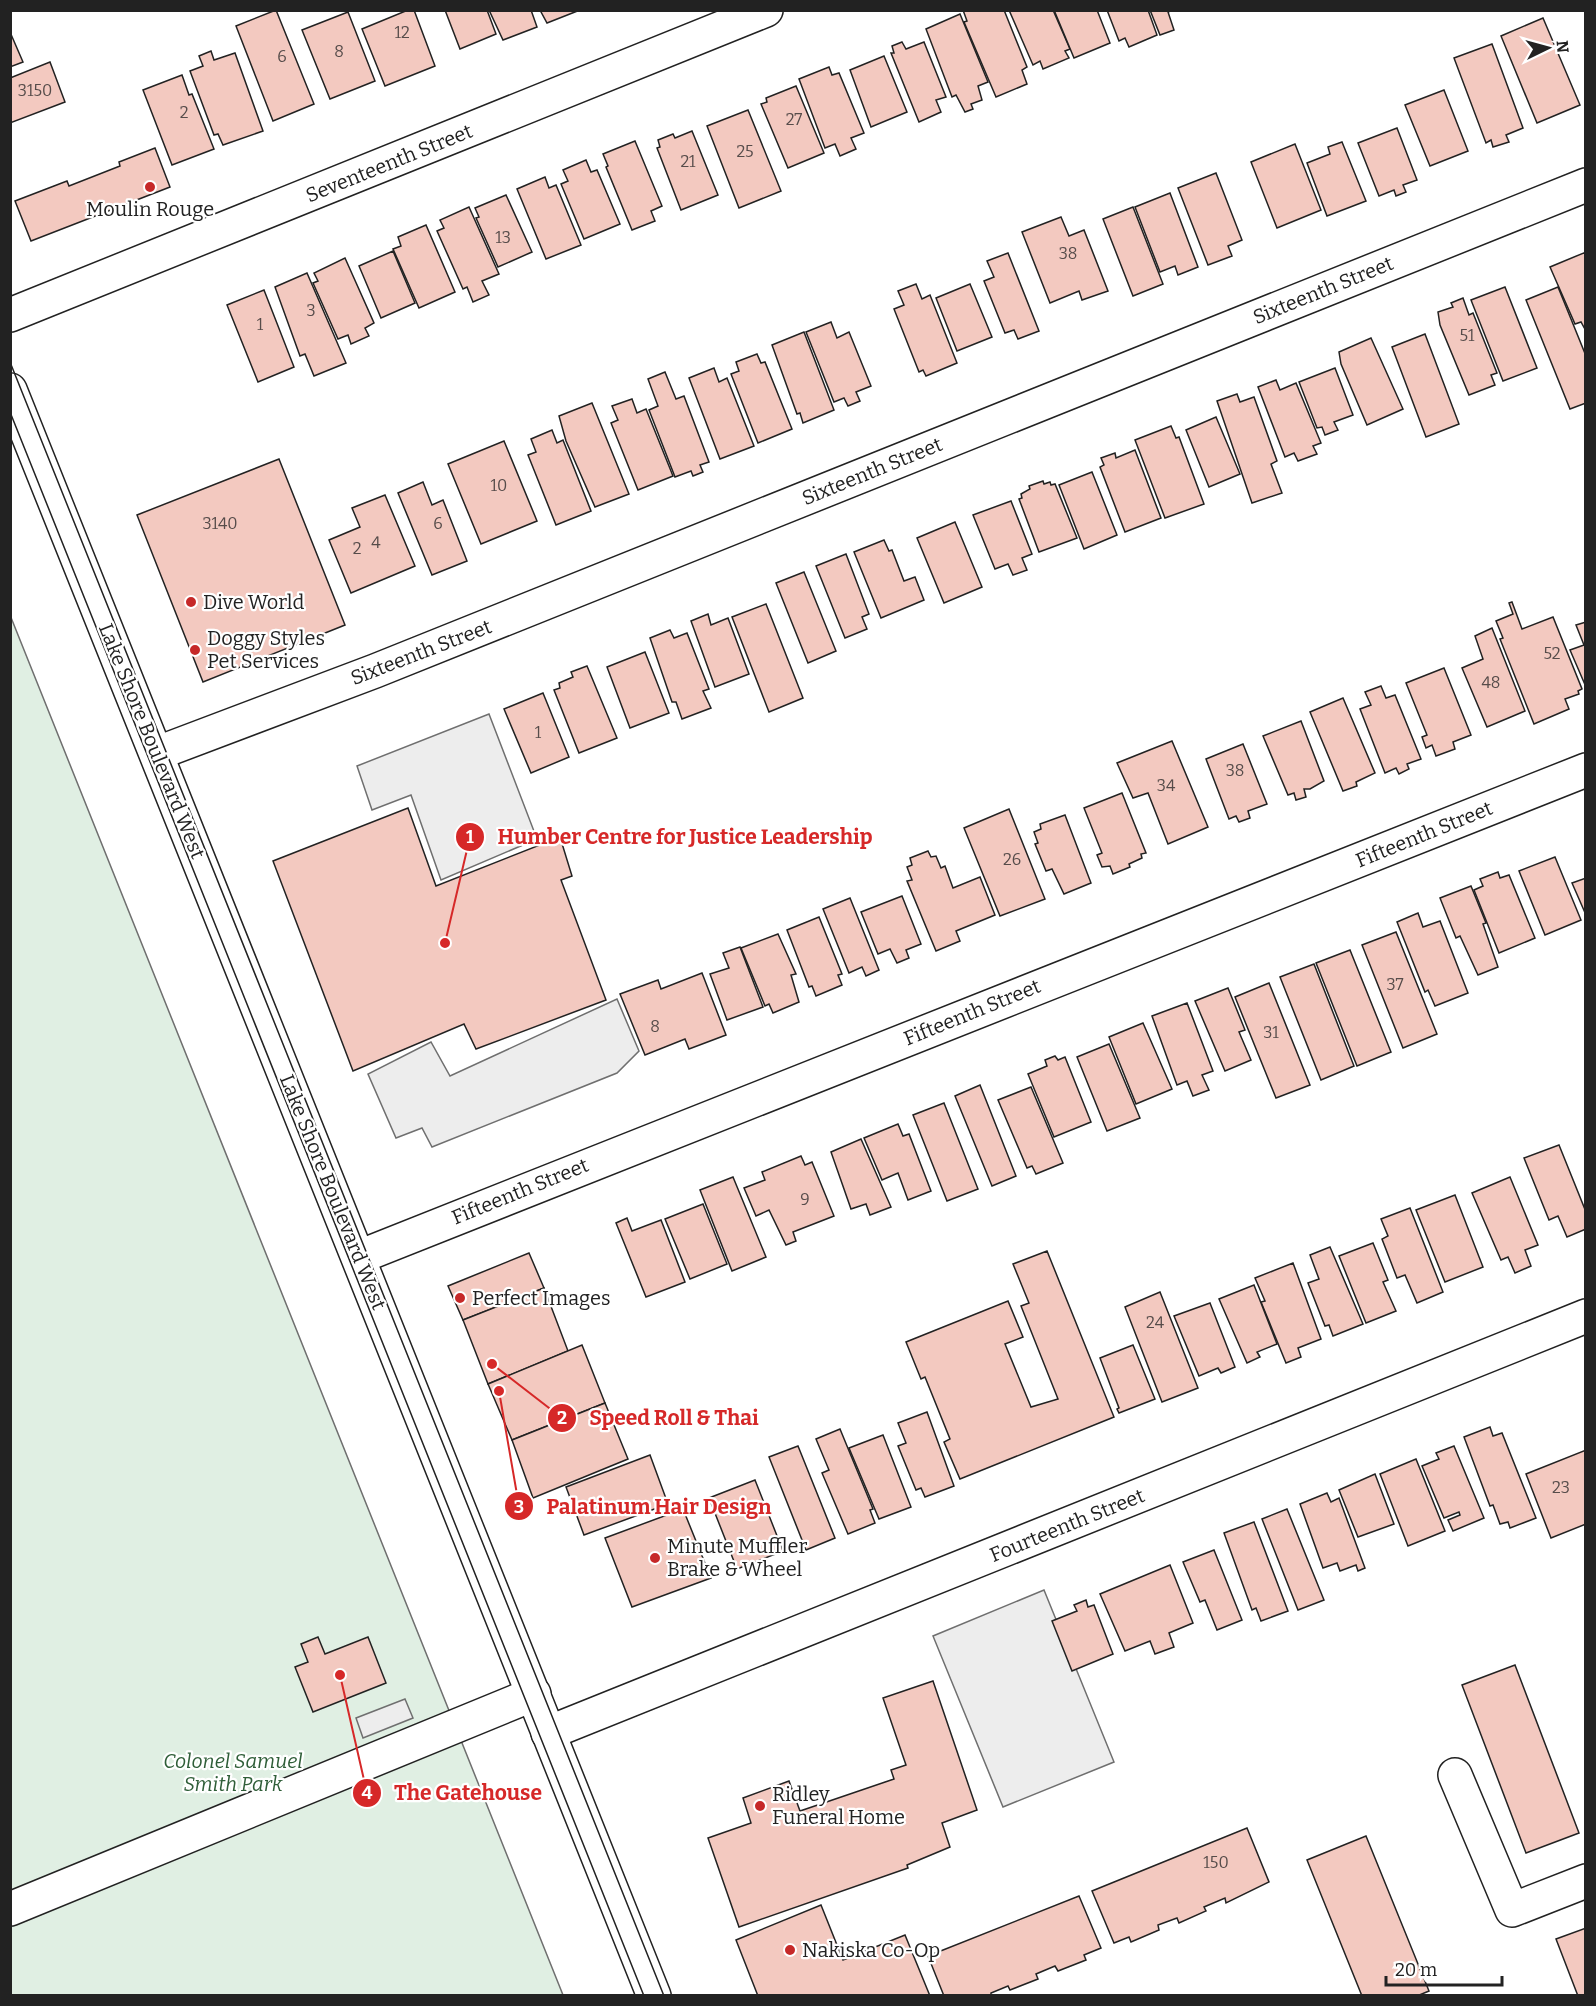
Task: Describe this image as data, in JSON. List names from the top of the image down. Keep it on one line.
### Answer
{"streets":{"street":["Seventeenth Street","Sixteenth Street","Lake Shore Boulevard West","Fifteenth Street","Fourteenth Street"]},"crossings":[["Sixteenth Street","Lake Shore Boulevard West"],["Lake Shore Boulevard West","Fifteenth Street"],["Lake Shore Boulevard West","Fourteenth Street"]],"parks":["Colonel Samuel Smith Park"],"places":["Moulin Rouge","Dive World","Doggy Styles Pet Services","Humber Centre for Justice Leadership","Perfect Images","Speed Roll & Thai","Palatinum Hair Design","Minute Muffler Brake & Wheel","The Gatehouse","Ridley Funeral Home","Nakiska Co-Op"],"house_numbers":["12","8","6","3150","2","27","25","21","13","38","3","1","51","10","3140","6","4","2","52","48","1","38","34","26","37","8","31","9","24","23","150"],"scale_bar":"20 m","north":"right"}
